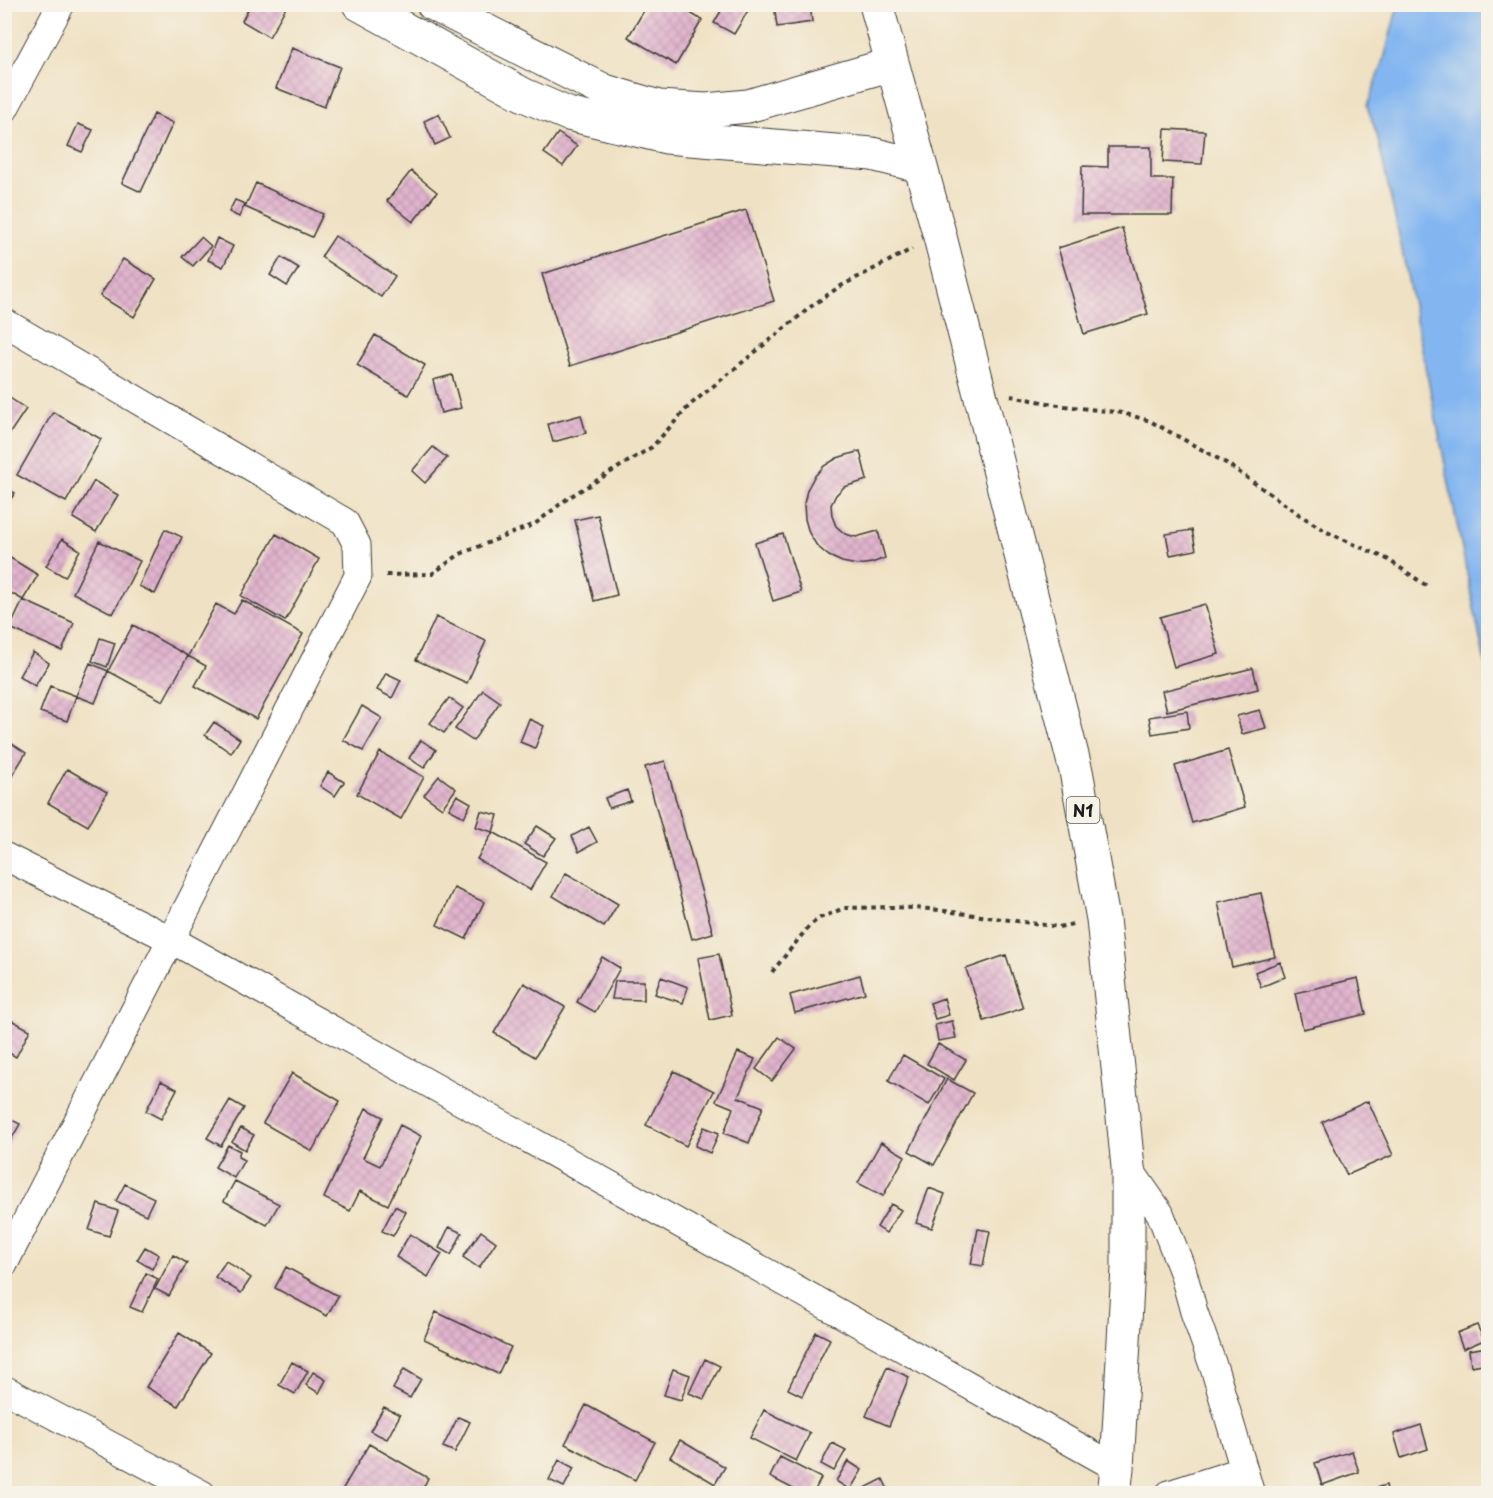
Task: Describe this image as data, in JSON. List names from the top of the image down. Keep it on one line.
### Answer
{"streets":{"main road":["N1"]}}
